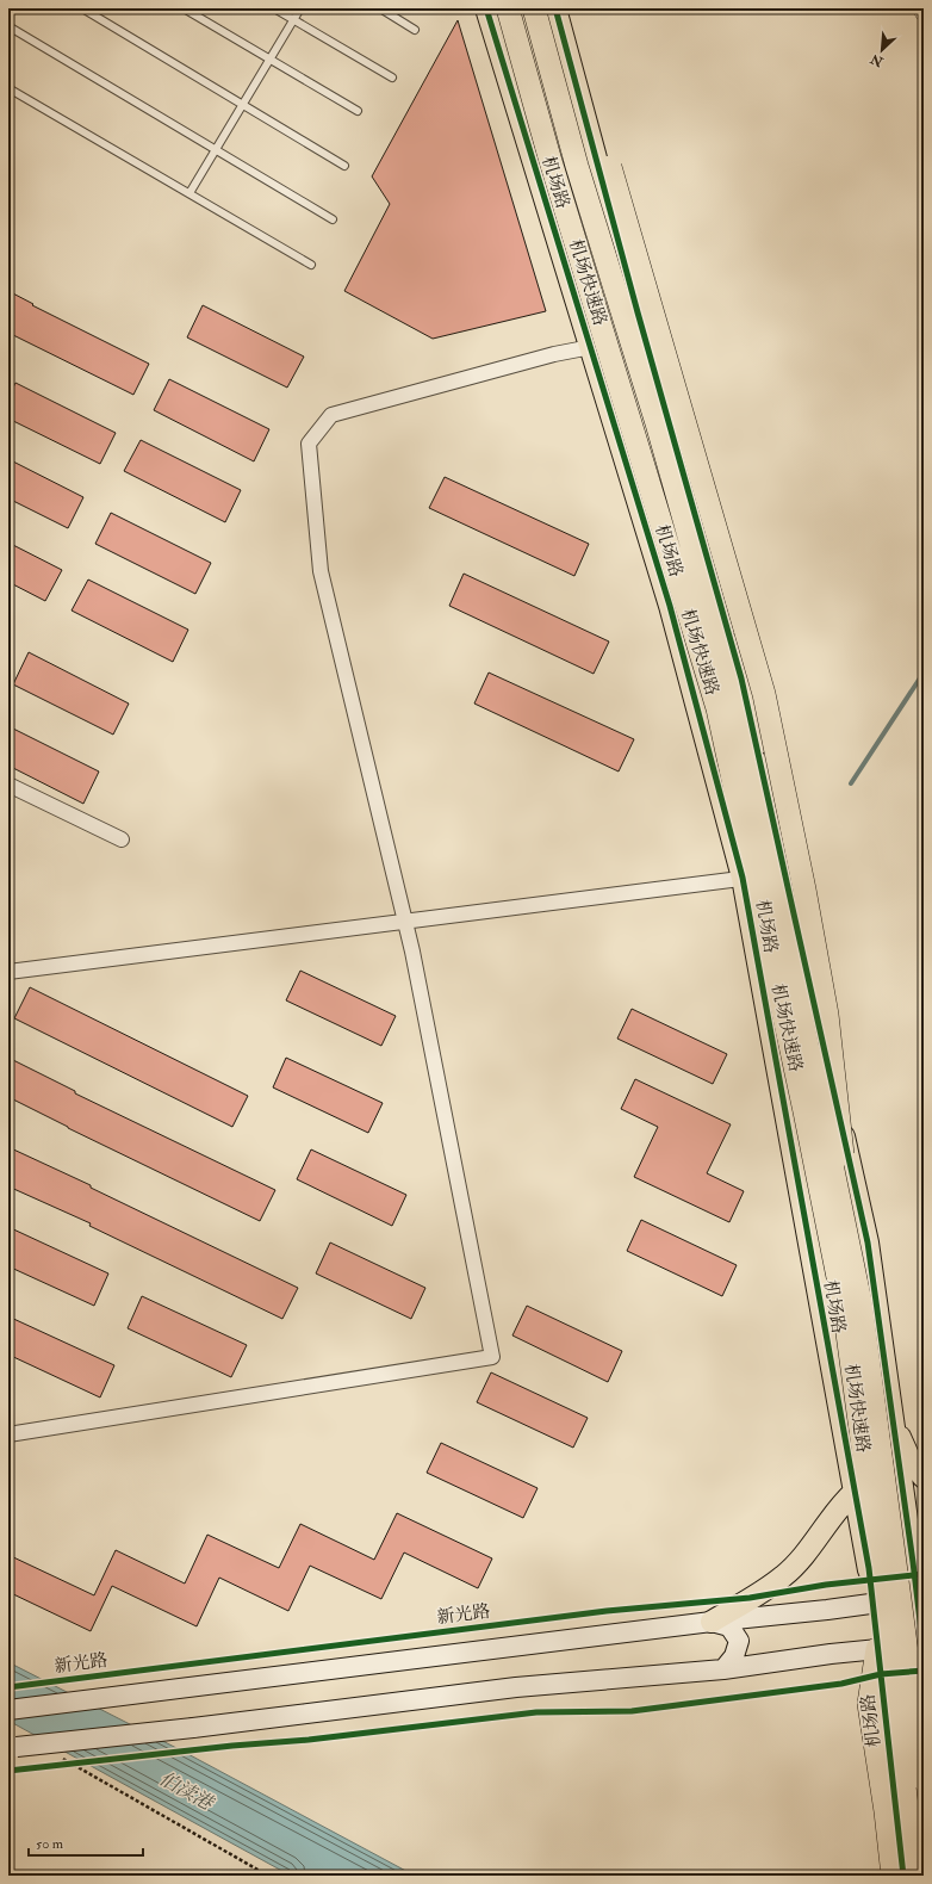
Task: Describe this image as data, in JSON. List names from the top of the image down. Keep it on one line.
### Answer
{"streets":{"highway":["机场快速路"],"main road":["机场路"],"cycle path":["新光路"]},"water":["伯渎港"],"scale_bar":"50 m","north":"bottom left"}
